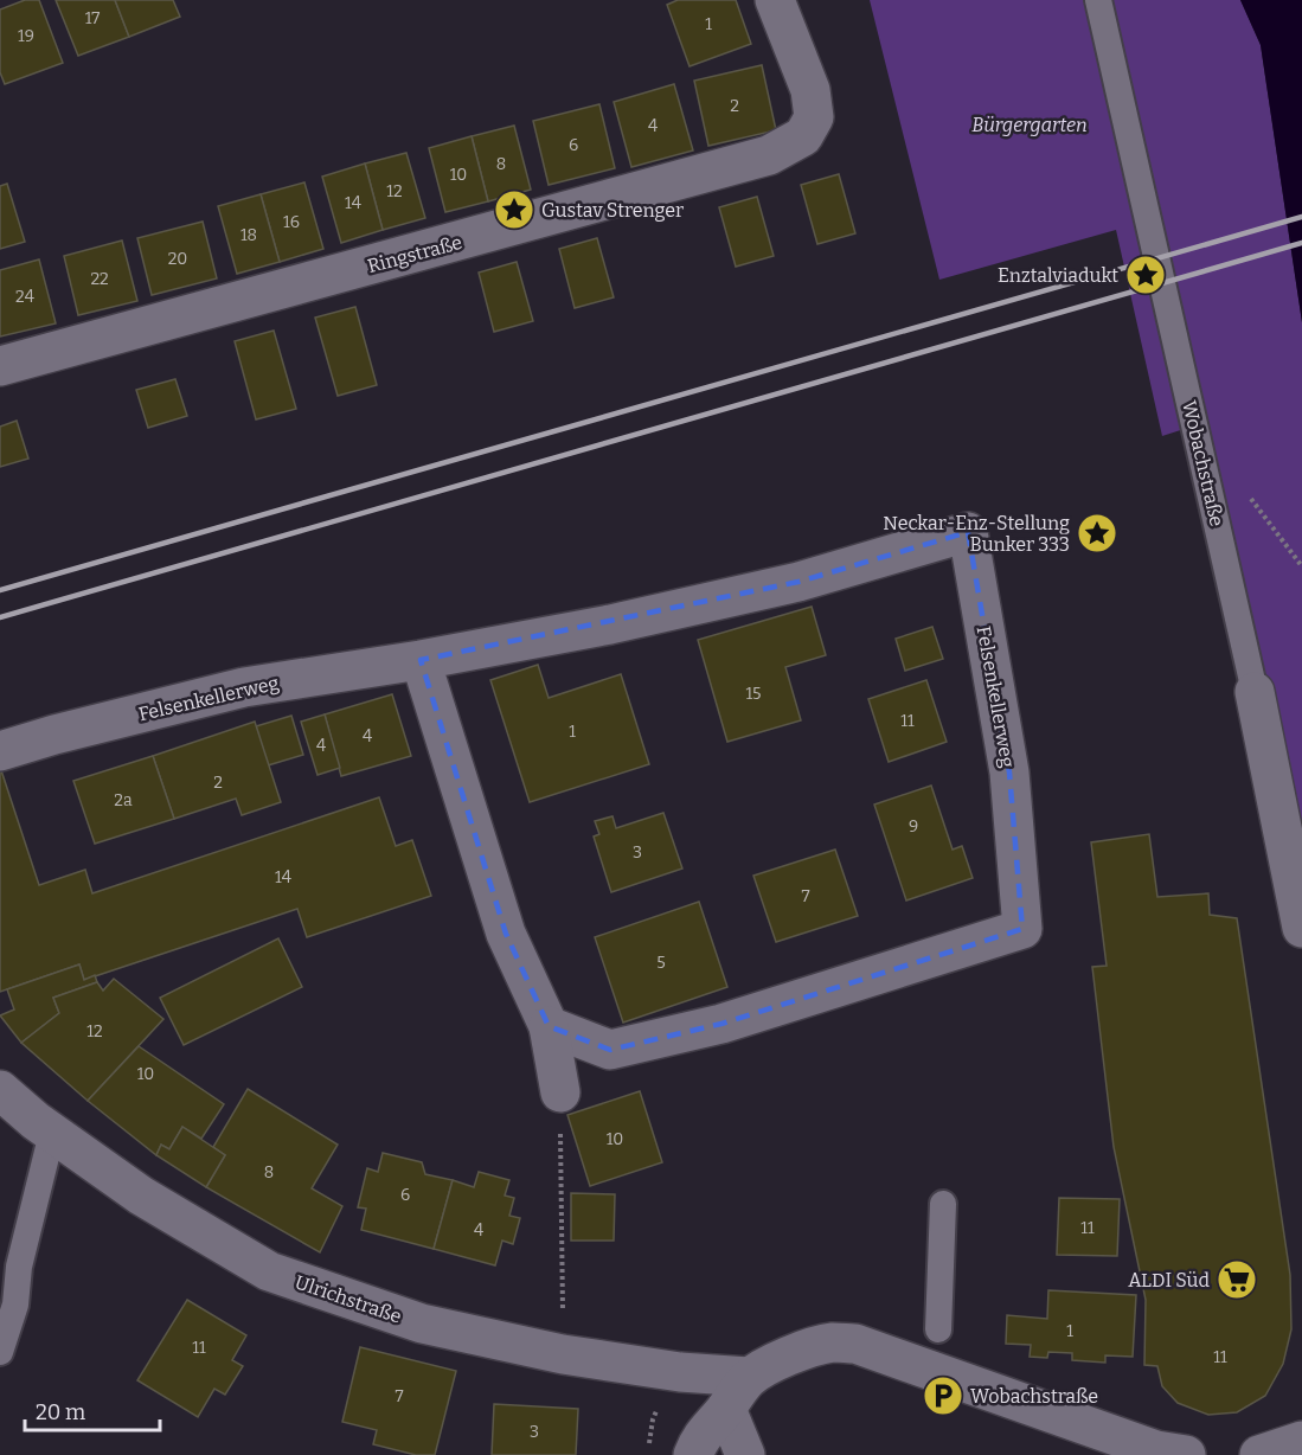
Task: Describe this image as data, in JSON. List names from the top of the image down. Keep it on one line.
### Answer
{"streets":{"street":["Ringstraße","Wobachstraße","Felsenkellerweg","Ulrichstraße"]},"parks":["Bürgergarten"],"places":{"place":["Gustav Strenger","Enztalviadukt","Neckar-Enz-Stellung Bunker 333"],"supermarket":["ALDI Süd"],"parking":["Wobachstraße"]},"house_numbers":["17","1","19","2","4","6","8","10","12","14","16","18","20","22","24","15","11","1","4","4","2","2a","9","3","14","7","5","12","10","10","8","6","11","4","1","11","11","7","3"],"scale_bar":"20 m"}
